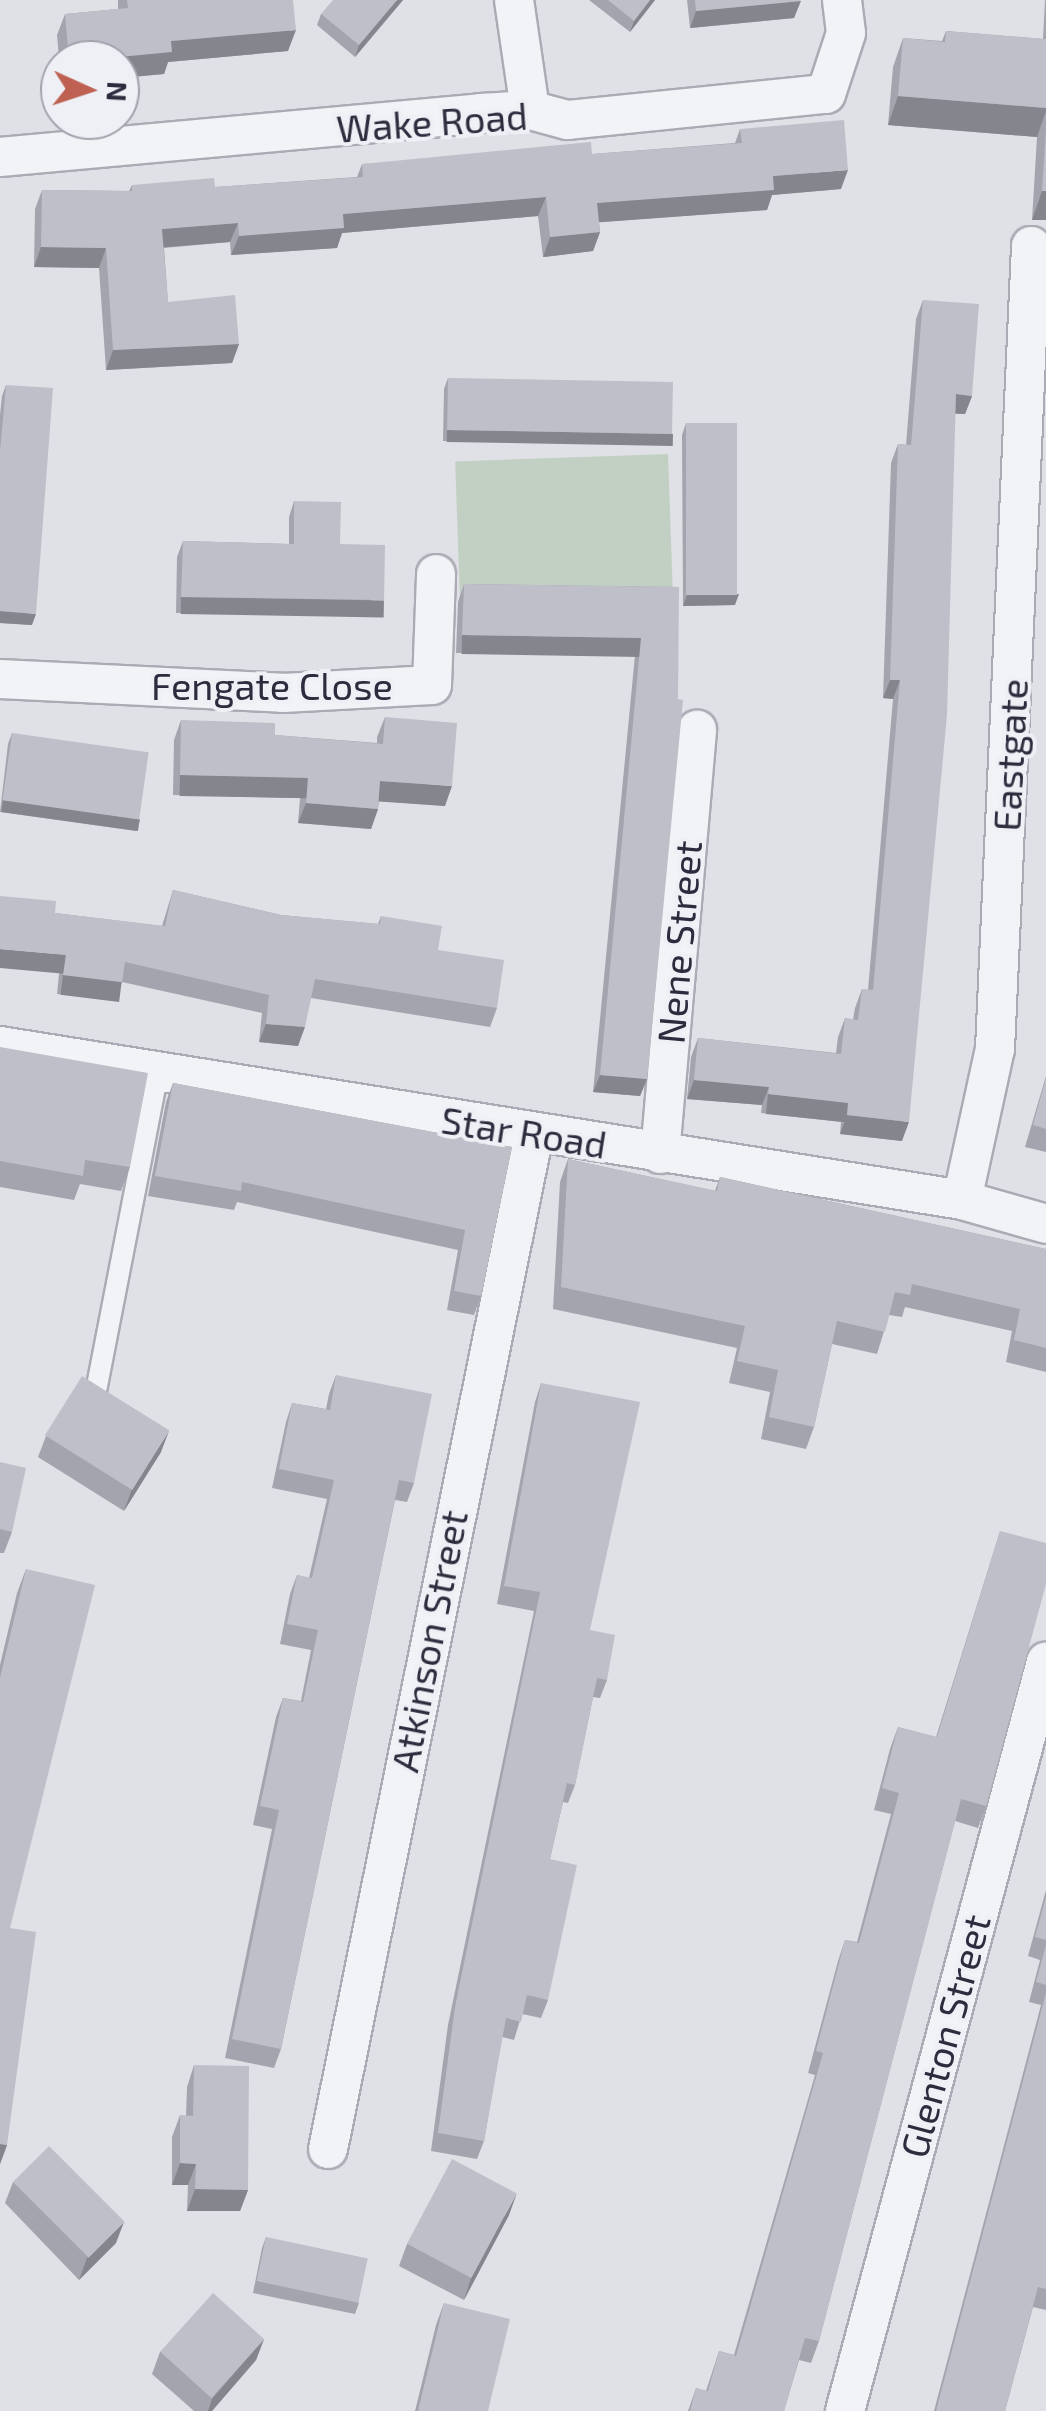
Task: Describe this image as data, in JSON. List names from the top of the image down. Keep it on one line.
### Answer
{"streets":{"street":["Wake Road","Fengate Close","Eastgate","Nene Street","Star Road","Atkinson Street","Glenton Street"]},"crossings":[["Eastgate","Star Road"],["Nene Street","Star Road"],["Star Road","Atkinson Street"]],"north":"right"}
